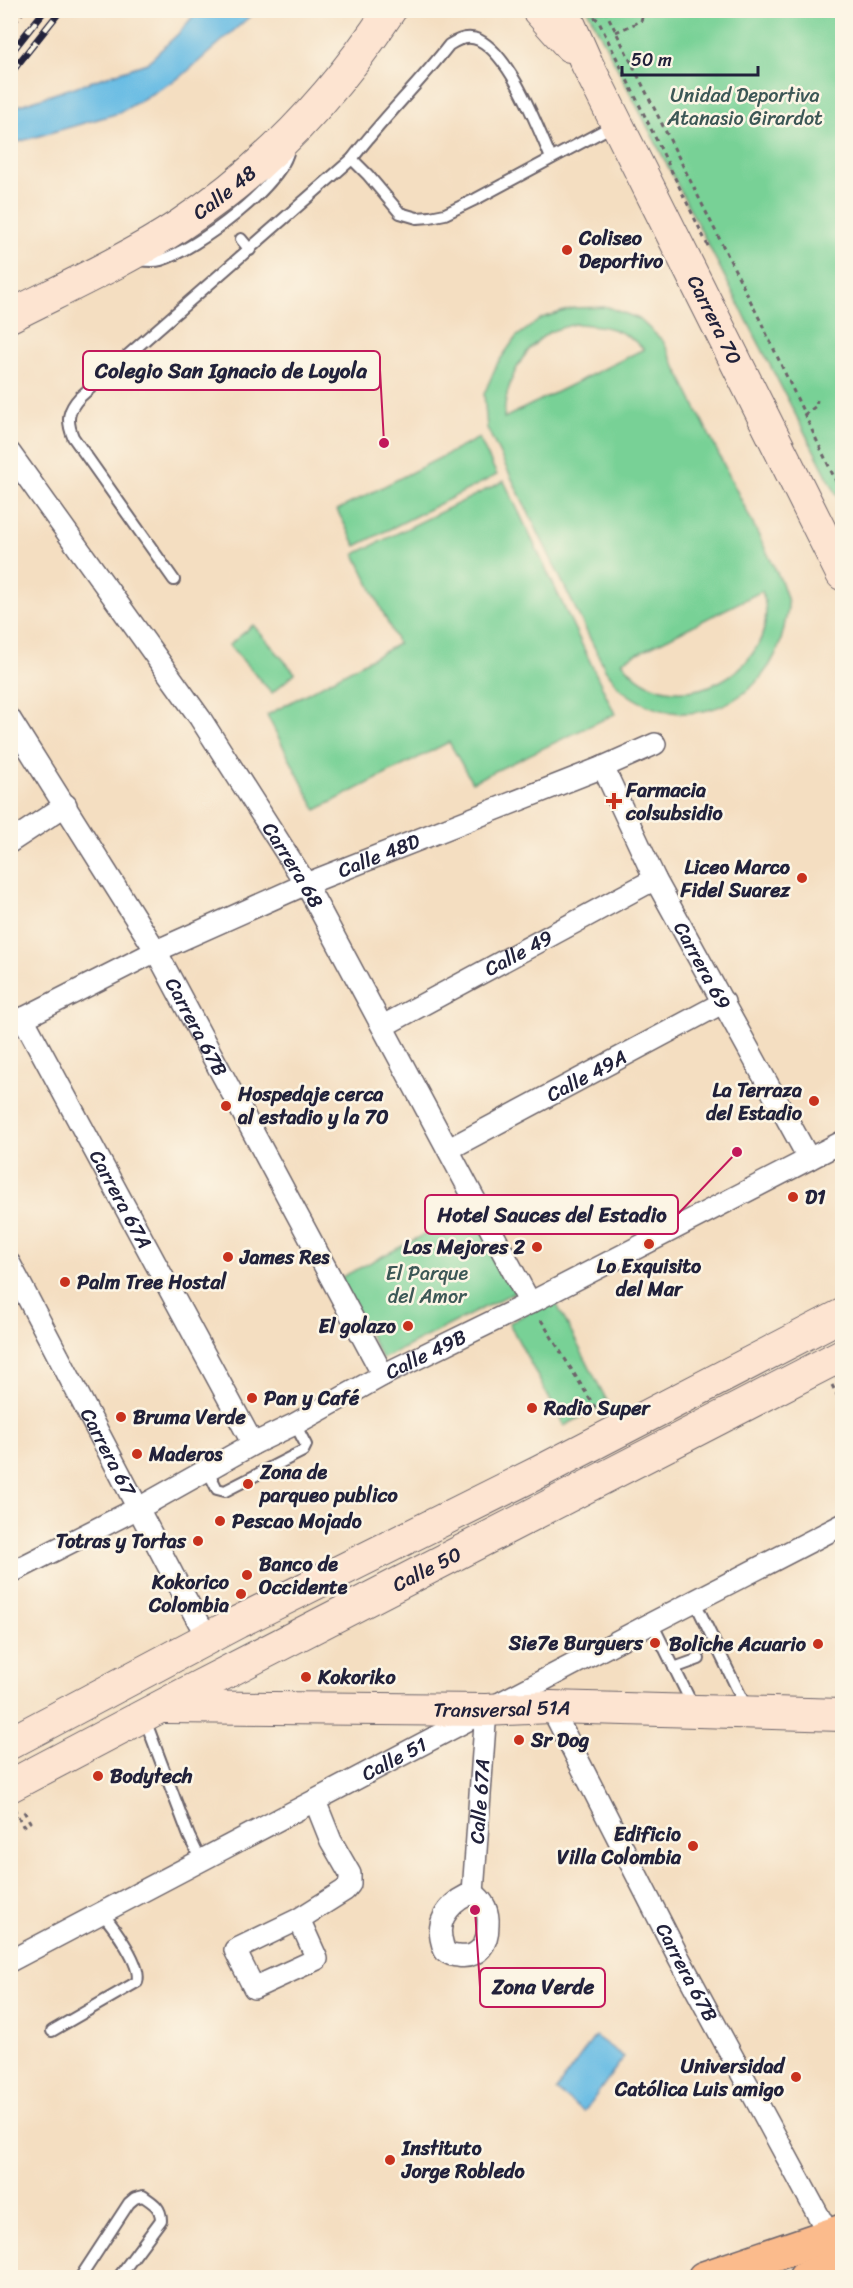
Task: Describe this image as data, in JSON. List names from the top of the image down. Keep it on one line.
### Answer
{"streets":{"main road":["Calle 48","Carrera 70","Calle 50","Transversal 51A"],"street":["Calle 48D","Carrera 68","Calle 49","Carrera 69","Carrera 67B","Calle 49A","Carrera 67A","Calle 49B","Carrera 67","Calle 51","Calle 67A"]},"crossings":[["Calle 48D","Carrera 68"],["Calle 48D","Carrera 69"],["Calle 48D","Carrera 67B"],["Calle 48D","Carrera 67A"],["Carrera 68","Calle 49"],["Carrera 68","Calle 49A"],["Carrera 68","Calle 49B"],["Calle 49","Carrera 69"],["Carrera 69","Calle 49A"],["Carrera 69","Calle 49B"],["Carrera 67B","Calle 49B"],["Carrera 67B","Transversal 51A"],["Carrera 67A","Calle 49B"],["Calle 49B","Carrera 67"],["Carrera 67","Calle 50"],["Calle 50","Transversal 51A"],["Transversal 51A","Calle 51"],["Transversal 51A","Calle 67A"],["Calle 51","Calle 67A"]],"parks":["Unidad Deportiva Atanasio Girardot","El Parque del Amor"],"places":{"other":["Coliseo Deportivo","Colegio San Ignacio de Loyola","Liceo Marco Fidel Suarez","La Terraza del Estadio","Hospedaje cerca al estadio y la 70","Hotel Sauces del Estadio","D1","Lo Exquisito del Mar","Los Mejores 2","James Res","Palm Tree Hostal","El golazo","Pan y Café","Radio Super","Bruma Verde","Maderos","Zona de parqueo publico","Pescao Mojado","Totras y Tortas","Banco de Occidente","Kokorico Colombia","Sie7e Burguers","Boliche Acuario","Kokoriko","Sr Dog","Bodytech","Edificio Villa Colombia","Zona Verde","Universidad Católica Luis amigo","Instituto Jorge Robledo"],"health":["Farmacia colsubsidio"]},"scale_bar":"50 m"}
